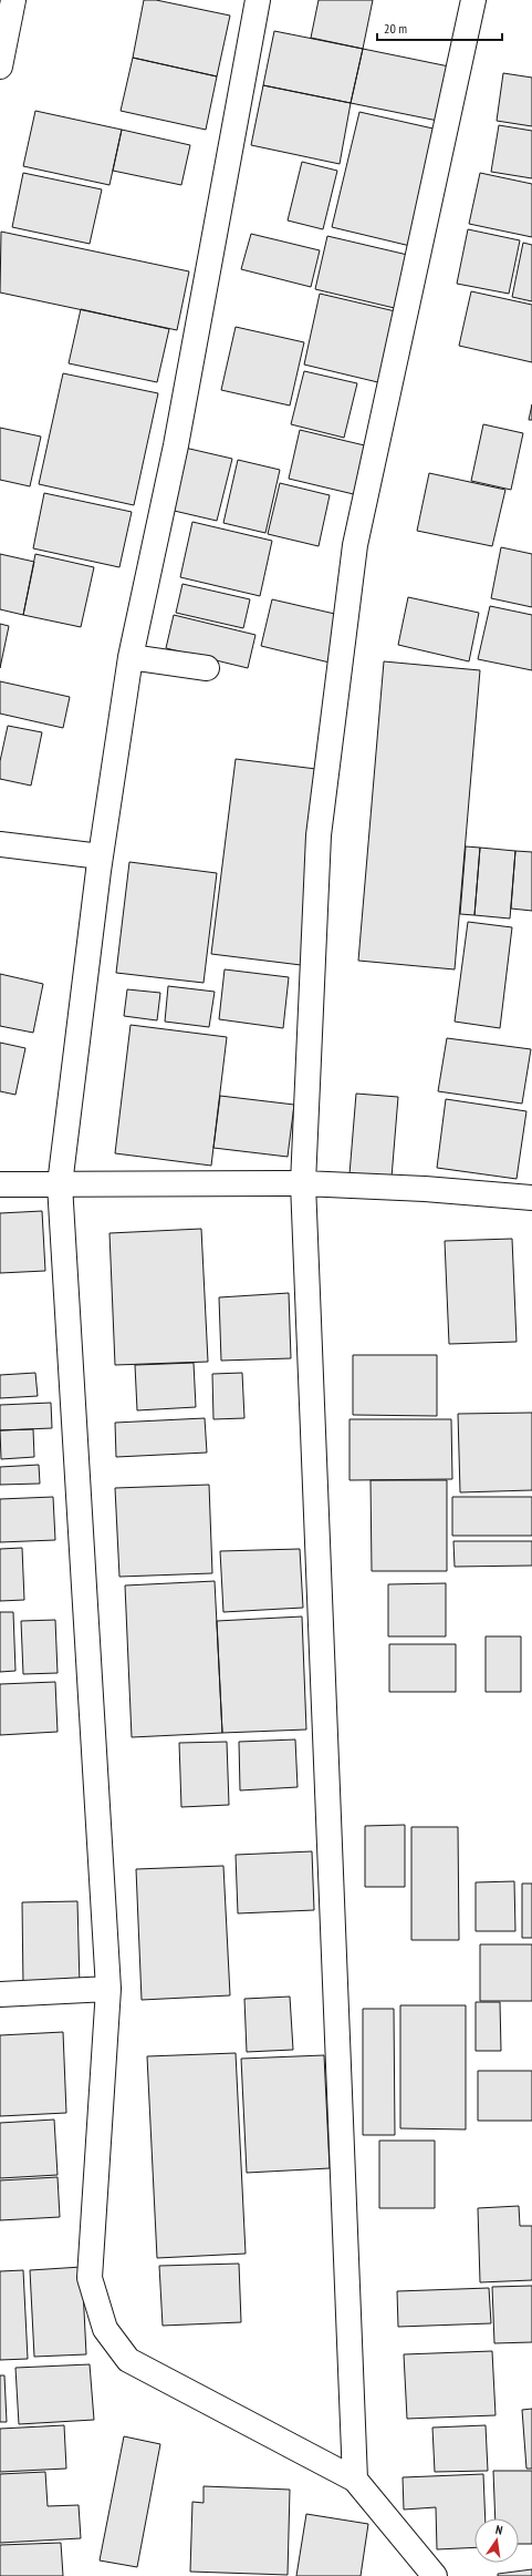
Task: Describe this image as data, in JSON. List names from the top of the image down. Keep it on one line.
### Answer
{"scale_bar":"20 m","north":"top"}
